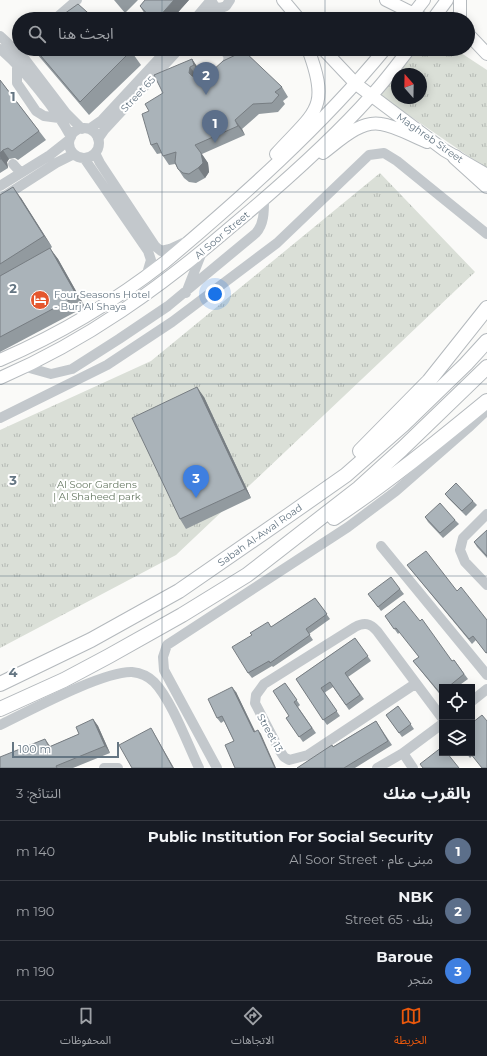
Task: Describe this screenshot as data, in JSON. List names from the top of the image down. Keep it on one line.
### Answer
{"streets":{"highway":["Sabah Al-Awal Road"],"main road":["Maghreb Street","Al Soor Street"],"street":["Street 65","Street 13"]},"crossings":[["Maghreb Street","Al Soor Street"]],"parks":["Al Soor Gardens | Al Shaheed park"],"places":{"hotel":["Four Seasons Hotel - Burj Al Shaya"]},"scale_bar":"100 m","north":"top","page":{"search":"ابحث هنا","pins":["2","1","3"],"scale":"100 m","heading":["بالقرب منك","النتائج: 3"],"list":[{"mark":"1","name":"Public Institution For Social Security","note":"مبنى عام · Al Soor Street","value":"140 m"},{"mark":"2","name":"NBK","note":"بنك · Street 65","value":"190 m"},{"mark":"3","name":"Baroue","note":"متجر","value":"190 m"}],"nav":["الخريطة","الاتجاهات","المحفوظات"]},"grid":{"rows":["1","2","3","4"]}}
